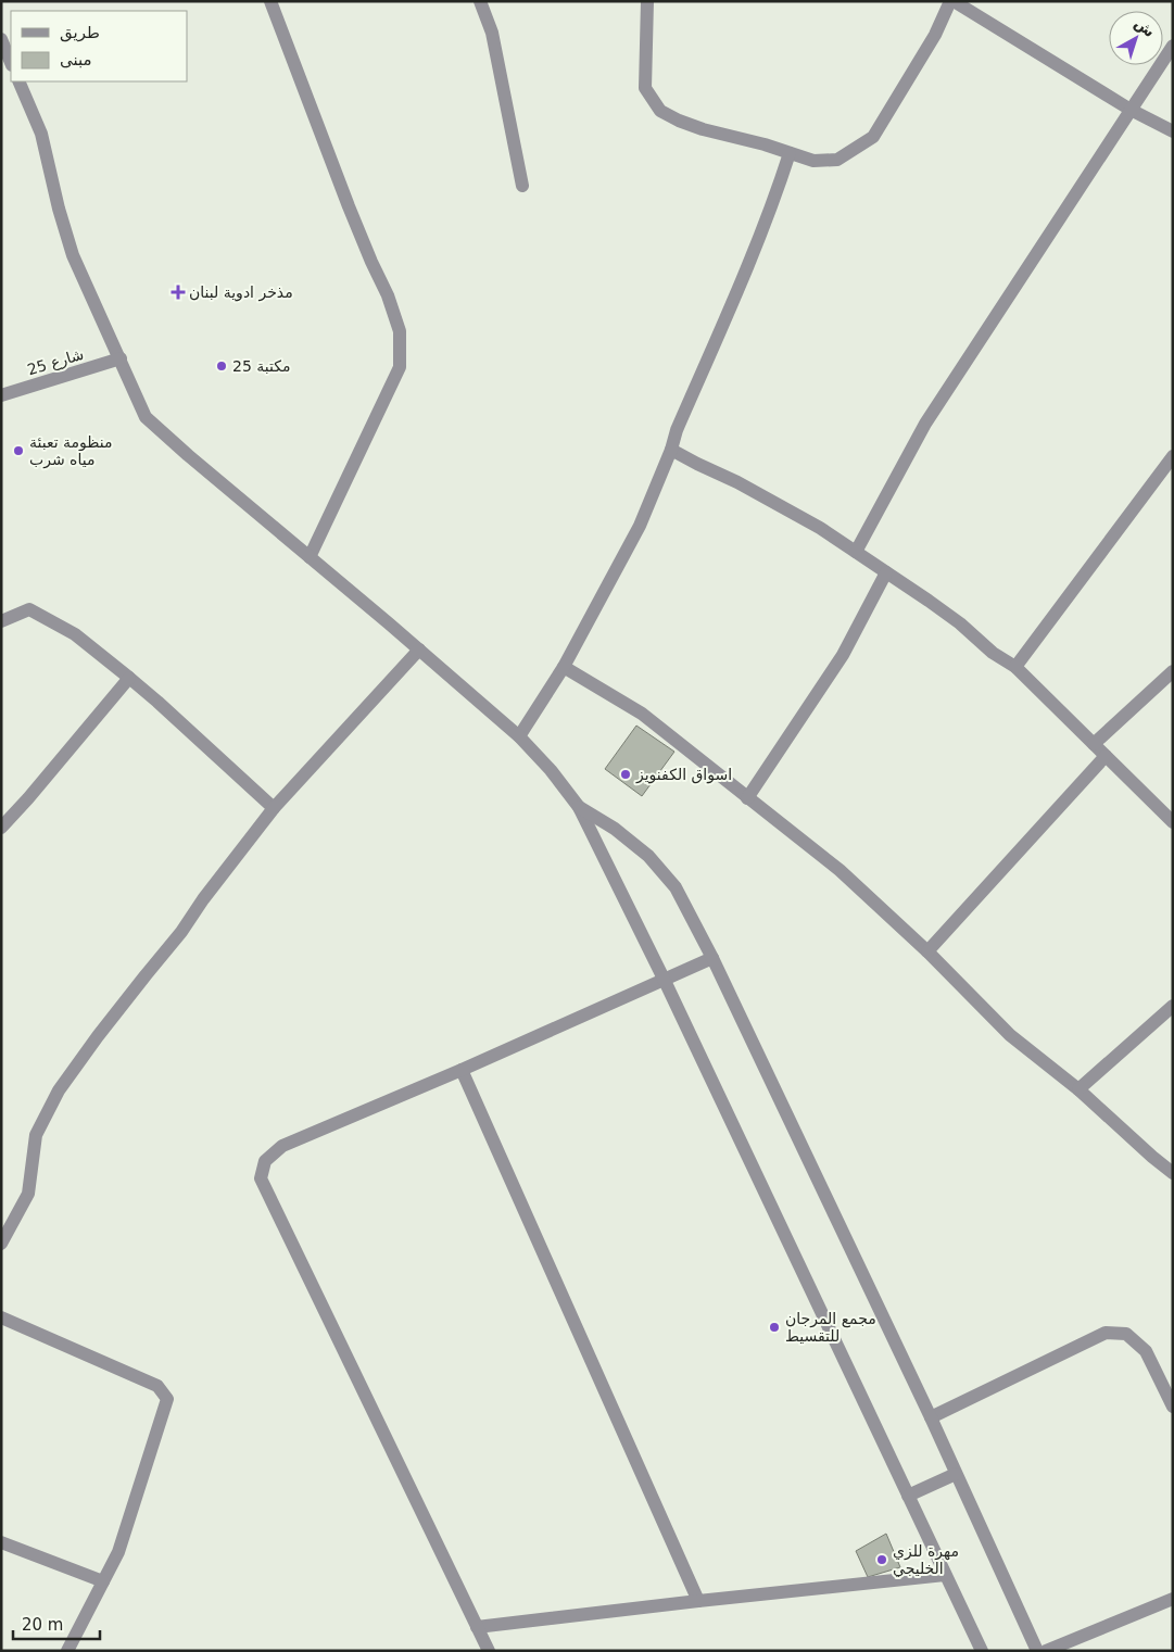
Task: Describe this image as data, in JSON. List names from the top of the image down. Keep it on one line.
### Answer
{"streets":{"street":["شارع 25"]},"places":{"health":["مذخر ادوية لبنان"],"other":["مكتبة 25","منظومة تعبئة مياه شرب","اسواق الكفنويز","مجمع المرجان للتقسيط","مهرة للزي الخليجي"]},"legend":["طريق","مبنى"],"scale_bar":"20 m","north":"top right"}
